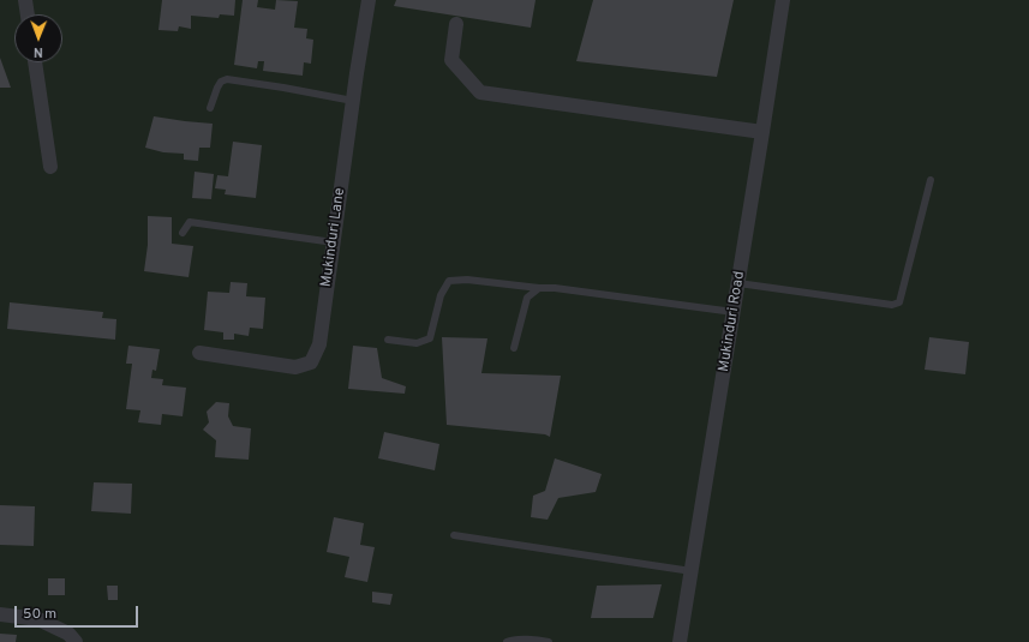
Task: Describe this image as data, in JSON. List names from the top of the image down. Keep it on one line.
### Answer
{"streets":{"street":["Mukinduri Lane","Mukinduri Road"]},"scale_bar":"50 m","north":"bottom"}
